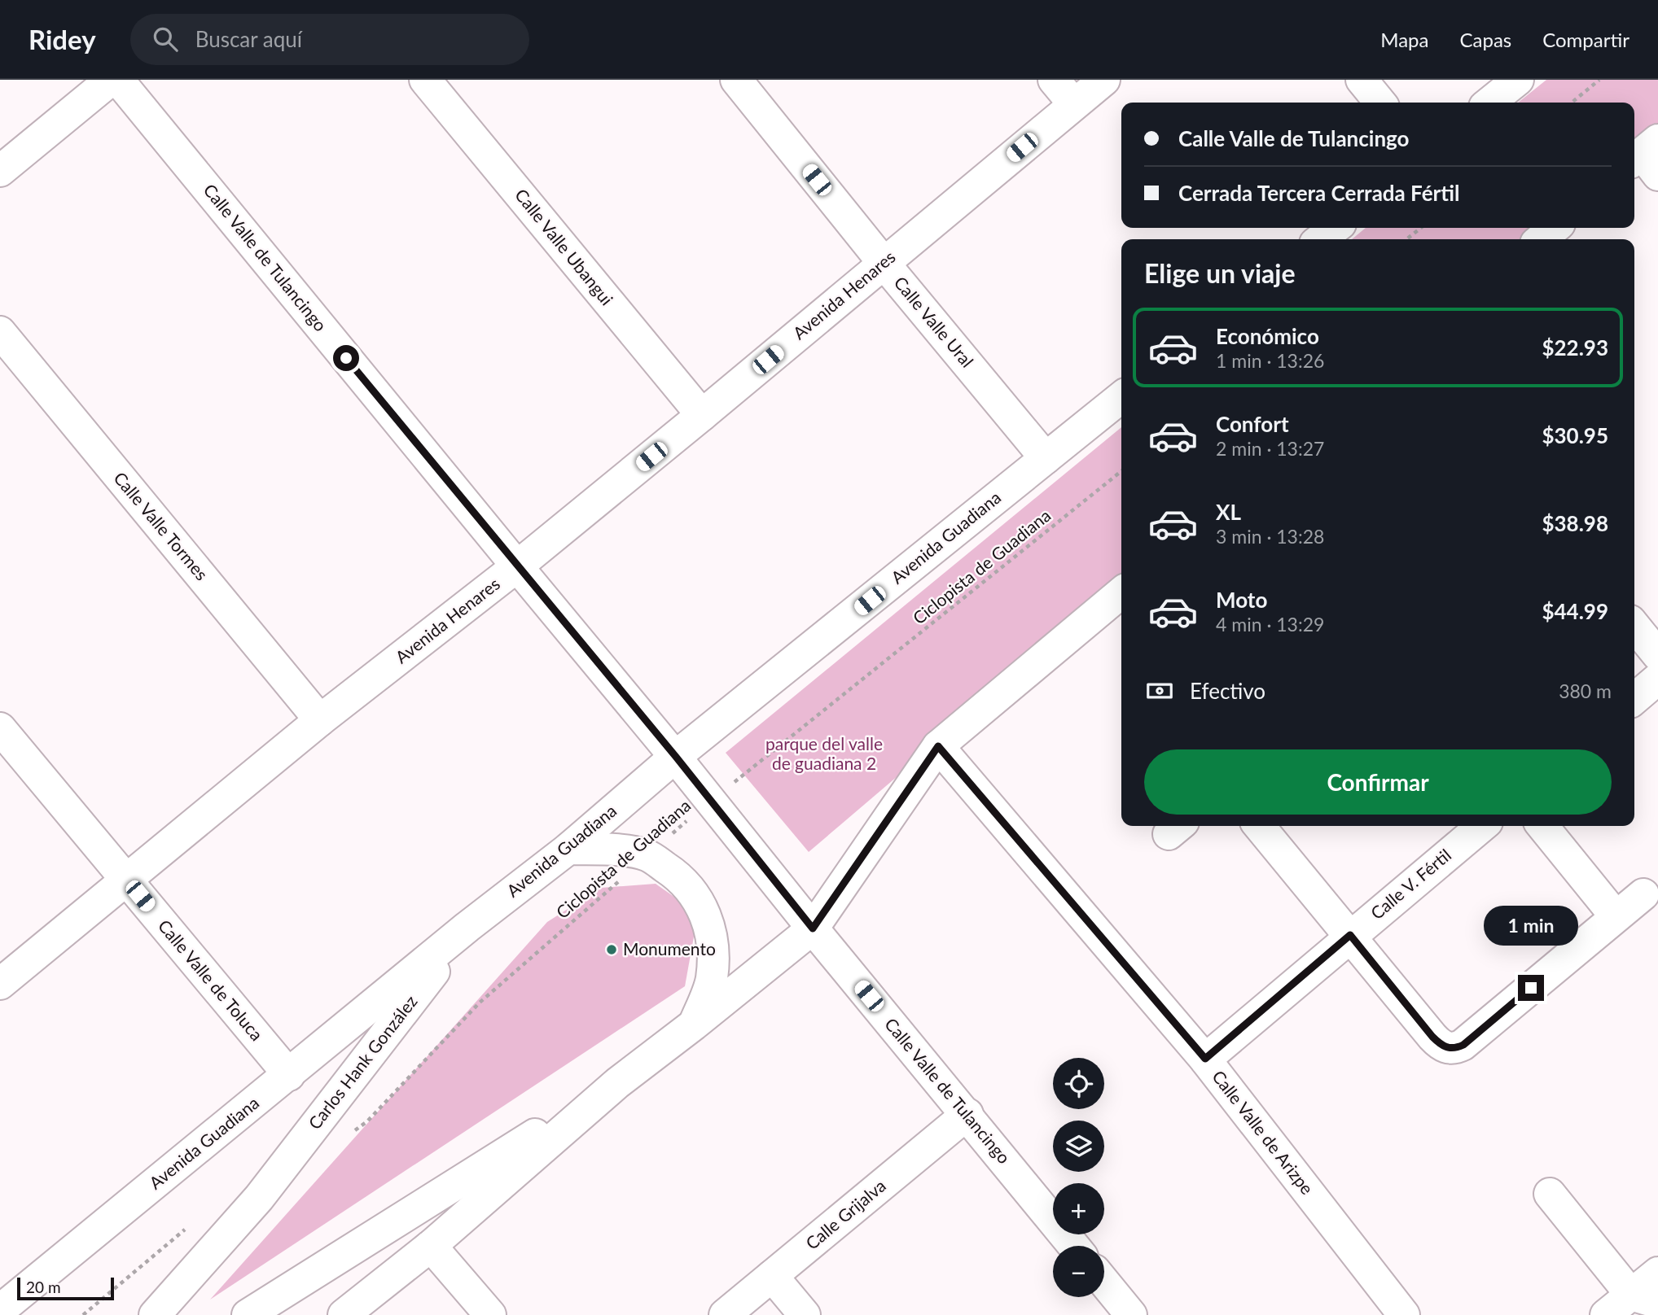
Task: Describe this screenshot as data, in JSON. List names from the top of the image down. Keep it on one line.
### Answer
{"streets":{"street":["Calle Valle Ubangui","Calle Valle de Tulancingo","Avenida Henares","Calle Valle Ural","Calle Valle Tormes","Avenida Guadiana","Calle V. Fértil","Calle Valle de Toluca","Carlos Hank González","Calle Valle de Arizpe","Calle Grijalva"],"path":["Ciclopista de Guadiana"]},"crossings":[["Calle Valle Ubangui","Avenida Henares"],["Calle Valle de Tulancingo","Avenida Henares"],["Calle Valle de Tulancingo","Avenida Guadiana"],["Calle Valle de Tulancingo","Ciclopista de Guadiana"],["Calle Valle de Tulancingo","Calle Grijalva"],["Avenida Henares","Calle Valle Ural"],["Avenida Henares","Calle Valle Tormes"],["Avenida Henares","Calle Valle de Toluca"],["Calle Valle Ural","Avenida Guadiana"],["Avenida Guadiana","Calle Valle de Toluca"],["Avenida Guadiana","Carlos Hank González"],["Calle V. Fértil","Calle Valle de Arizpe"]],"parks":["parque del valle de guadiana 2"],"places":["Monumento"],"scale_bar":"20 m","page":{"header":"Ridey","search":"Buscar aquí","nav":["Mapa","Capas","Compartir"],"banner":["Calle Valle de Tulancingo","Cerrada Tercera Cerrada Fértil"],"heading":"Elige un viaje","list":[{"name":"Económico","note":"1 min · 13:26","value":"$22.93"},{"name":"Confort","note":"2 min · 13:27","value":"$30.95"},{"name":"XL","note":"3 min · 13:28","value":"$38.98"},{"name":"Moto","note":"4 min · 13:29","value":"$44.99"}],"pay":["Efectivo","380 m"],"buttons":"Confirmar","bubble":"1 min","map_buttons":["+","−"],"scale":"20 m"}}
